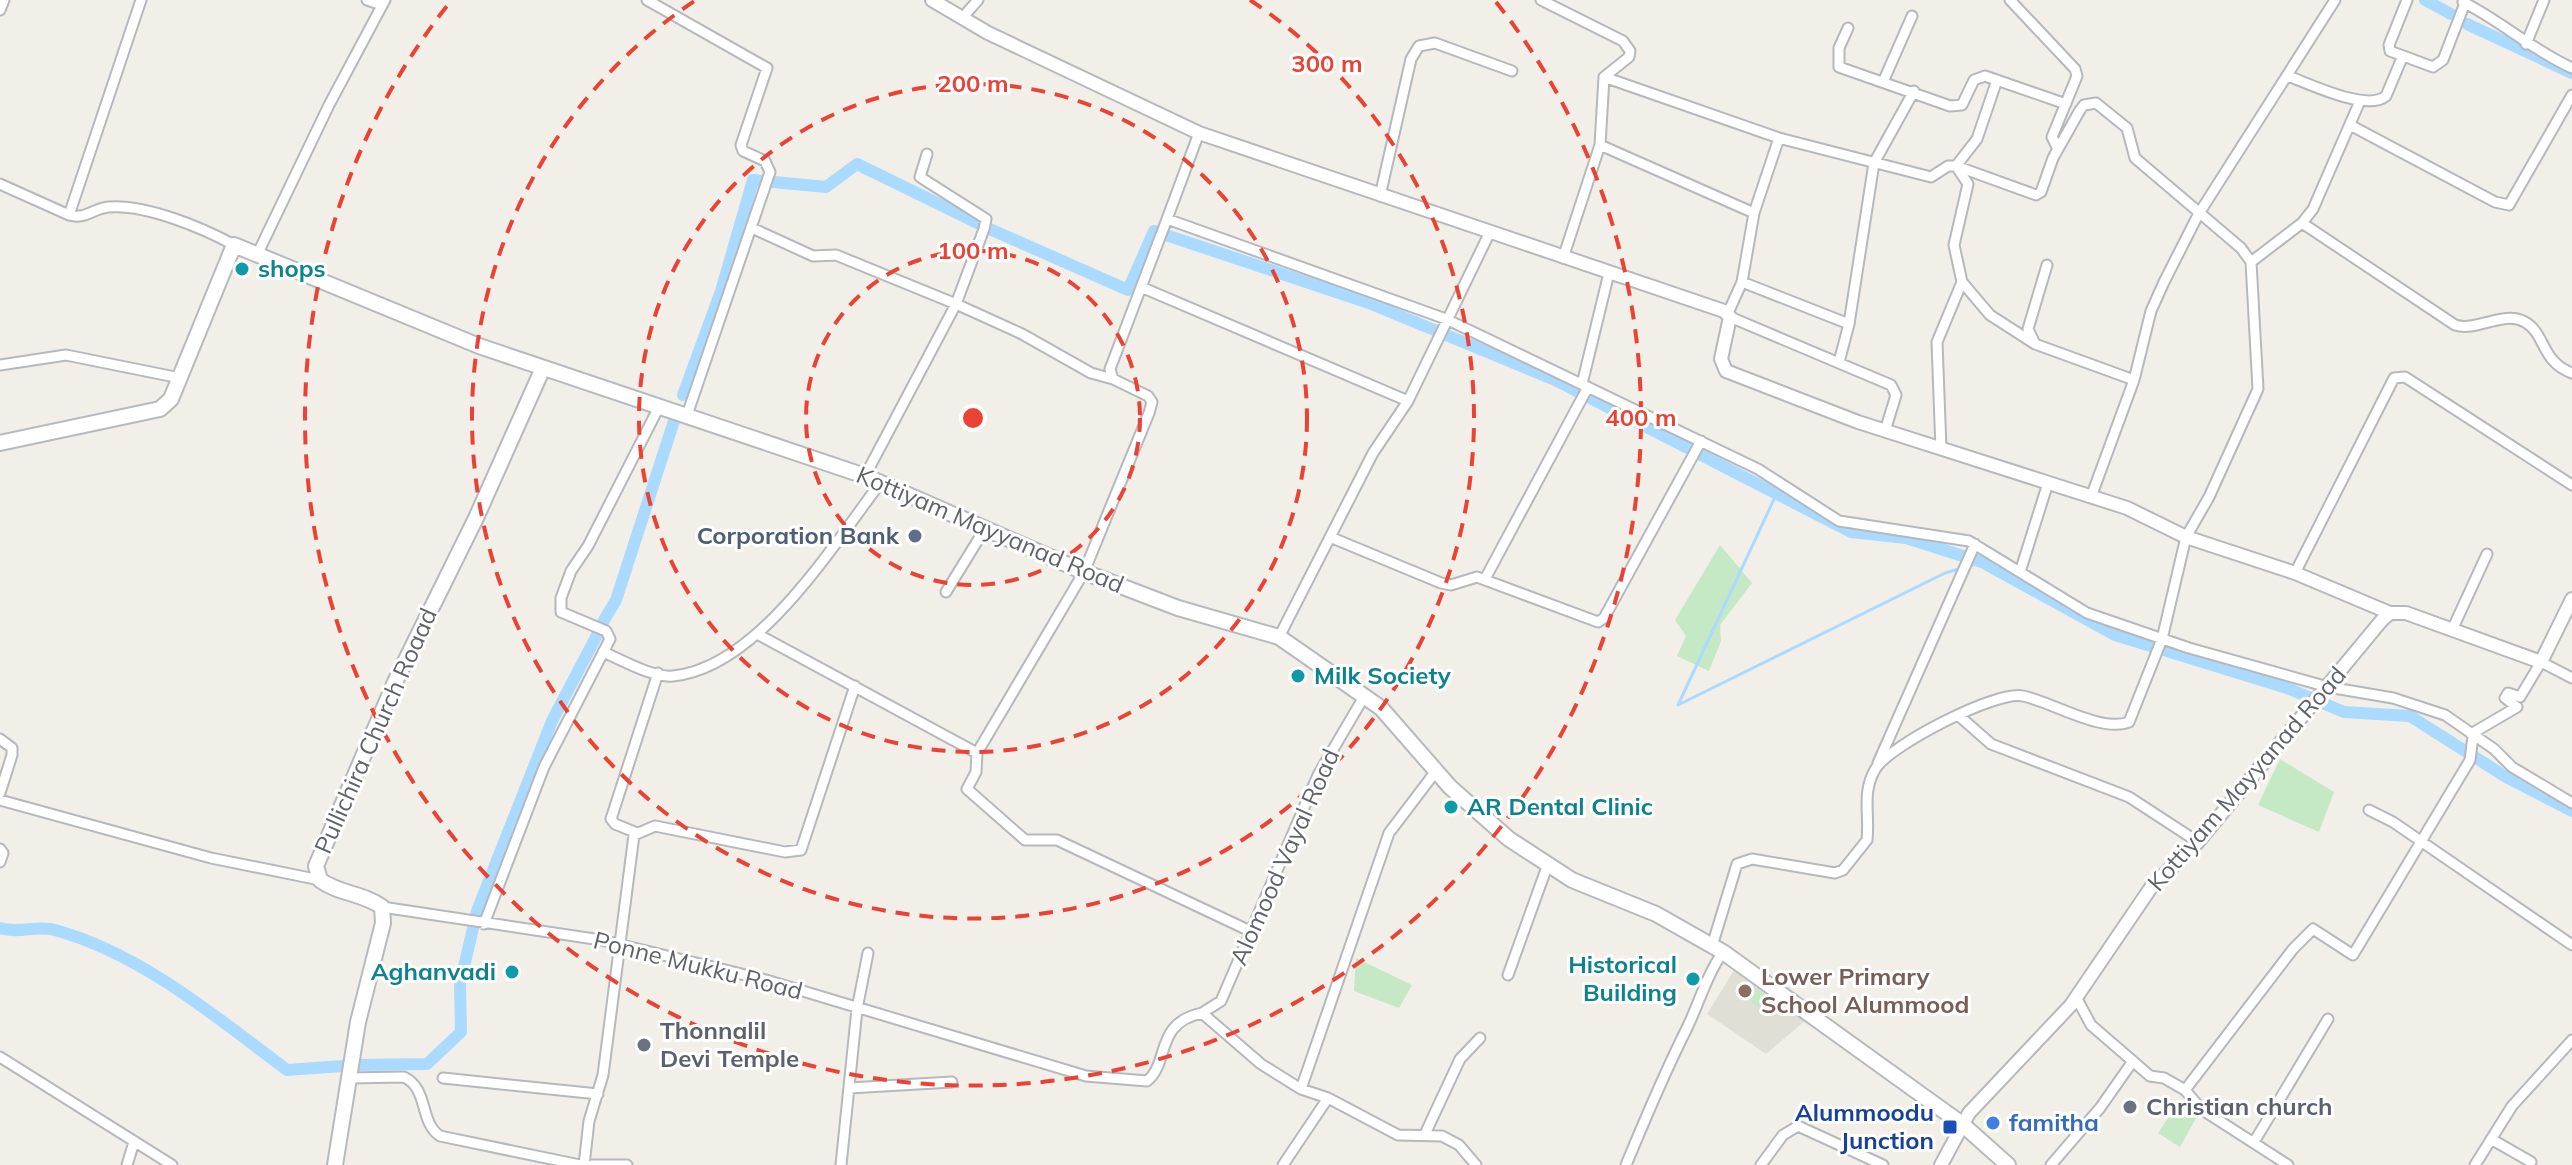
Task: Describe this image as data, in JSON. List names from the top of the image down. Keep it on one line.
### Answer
{"streets":{"main road":["Kottiyam Mayyanad Road","Pullichira Church Roaad"],"street":["Alomood Vayal Road","Ponne Mukku Road"]},"crossings":[["Kottiyam Mayyanad Road","Pullichira Church Roaad"],["Kottiyam Mayyanad Road","Alomood Vayal Road"],["Pullichira Church Roaad","Ponne Mukku Road"],["Alomood Vayal Road","Ponne Mukku Road"]],"places":{"other":["shops","Corporation Bank","Milk Society","AR Dental Clinic","Aghanvadi","Historical Building","Lower Primary School Alummood","Thonnalil Devi Temple","Christian church","famitha"],"transit":["Alummoodu Junction"]},"rings":["300 m","200 m","100 m","400 m"]}
